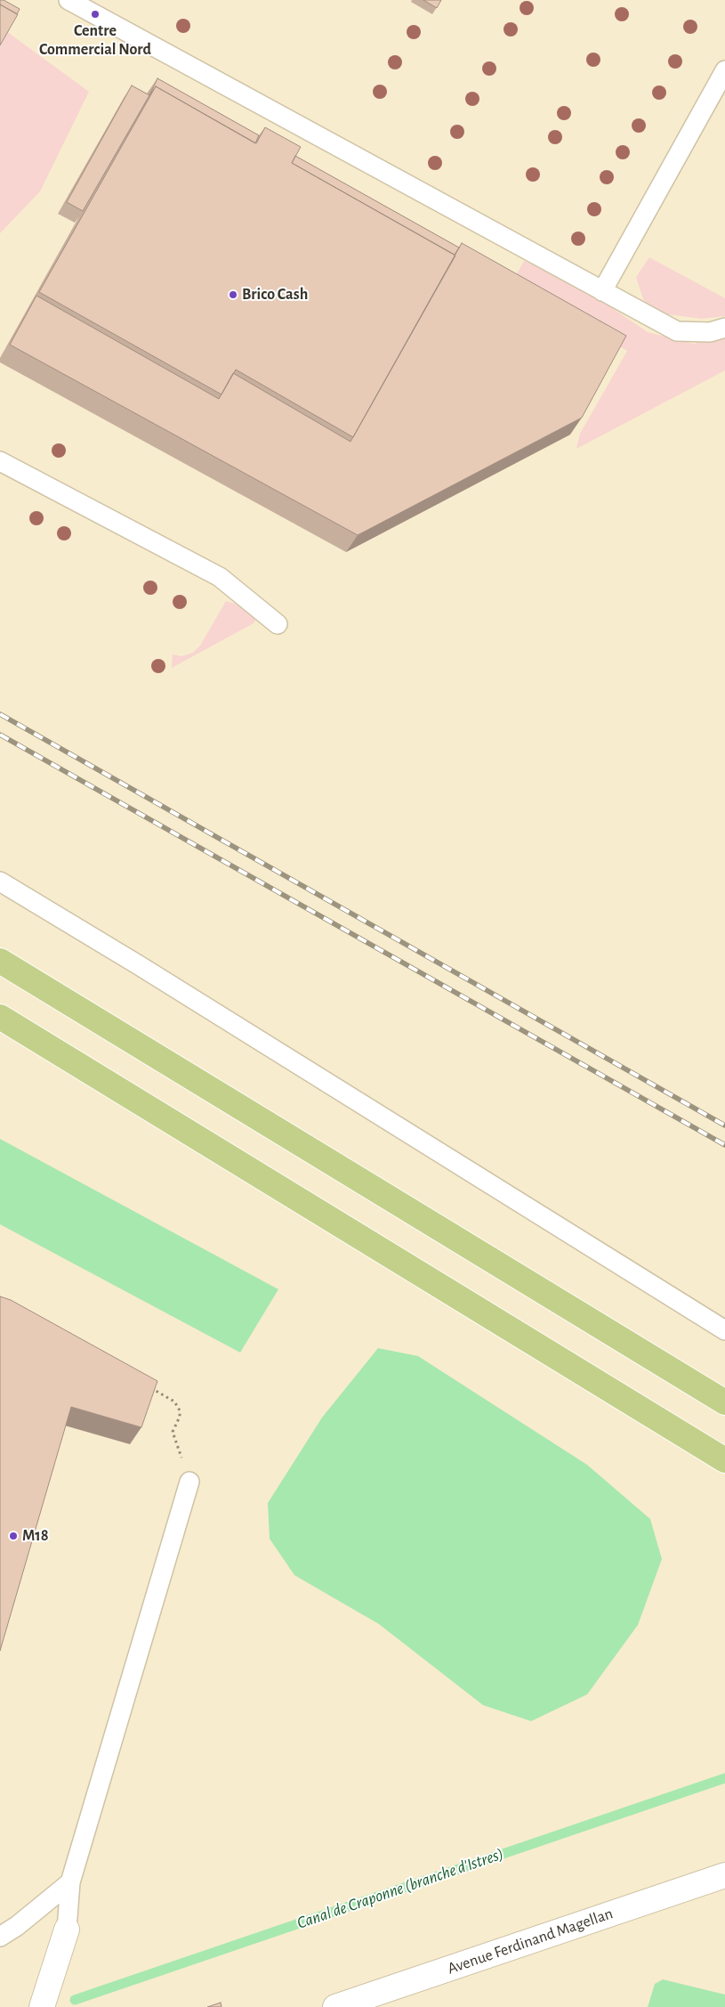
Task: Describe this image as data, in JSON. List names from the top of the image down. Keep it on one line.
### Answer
{"streets":{"street":["Avenue Ferdinand Magellan"]},"water":["Canal de Craponne (branche d'Istres)"],"places":["Centre Commercial Nord","Brico Cash","M18"]}
